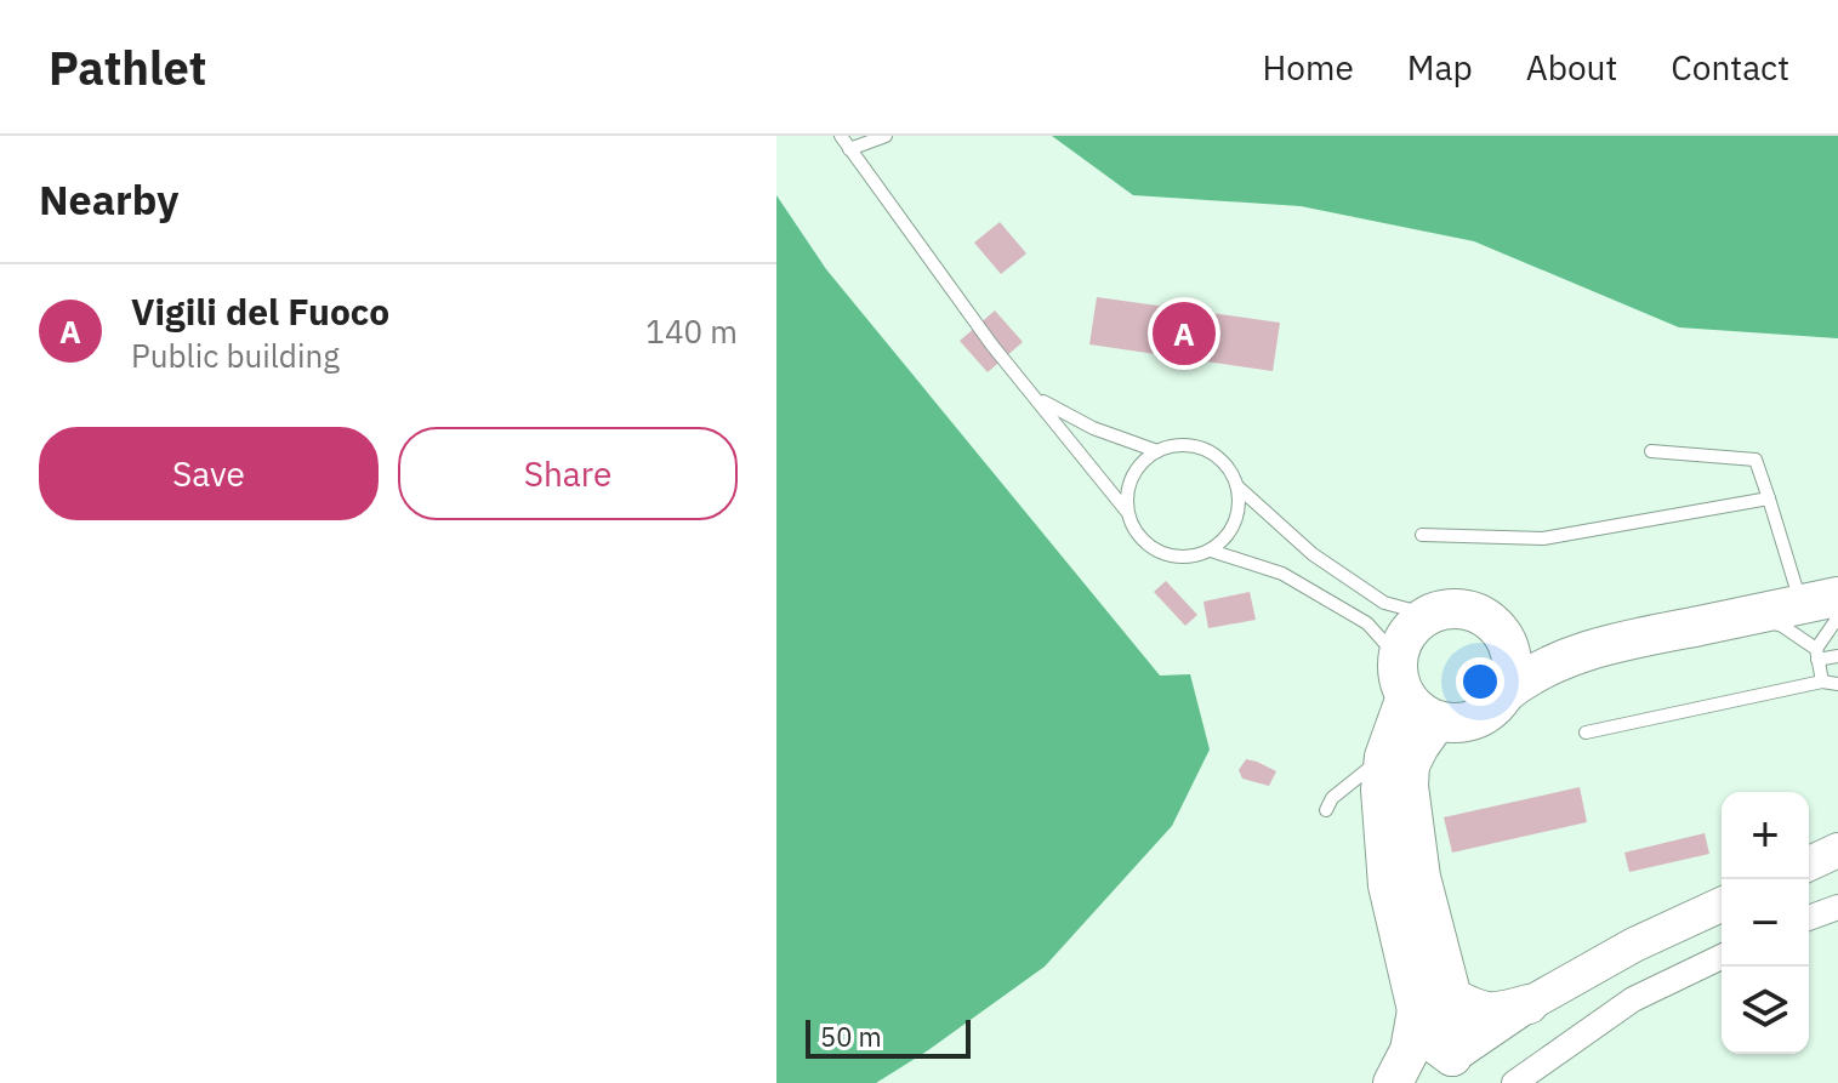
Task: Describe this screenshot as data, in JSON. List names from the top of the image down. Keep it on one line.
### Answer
{"scale_bar":"50 m","page":{"header":"Pathlet","nav":["Home","Map","About","Contact"],"heading":"Nearby","list":[{"mark":"A","name":"Vigili del Fuoco","note":"Public building","value":"140 m"}],"pins":"A","buttons":["Save","Share"],"map_buttons":["+","−"],"scale":"50 m"}}
